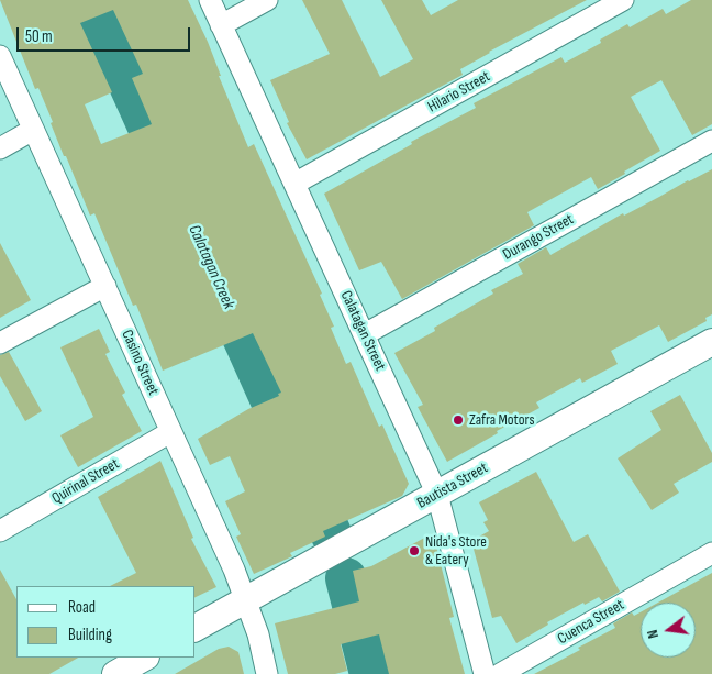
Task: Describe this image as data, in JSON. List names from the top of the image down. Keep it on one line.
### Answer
{"streets":{"street":["Hilario Street","Durango Street","Calatagan Street","Casino Street","Quirinal Street","Bautista Street","Cuenca Street"]},"crossings":[["Hilario Street","Calatagan Street"],["Durango Street","Calatagan Street"],["Calatagan Street","Bautista Street"],["Casino Street","Quirinal Street"],["Casino Street","Bautista Street"]],"water":["Calatagan Creek"],"places":["Zafra Motors","Nida's Store & Eatery"],"legend":["Road","Building"],"scale_bar":"50 m","north":"left"}
